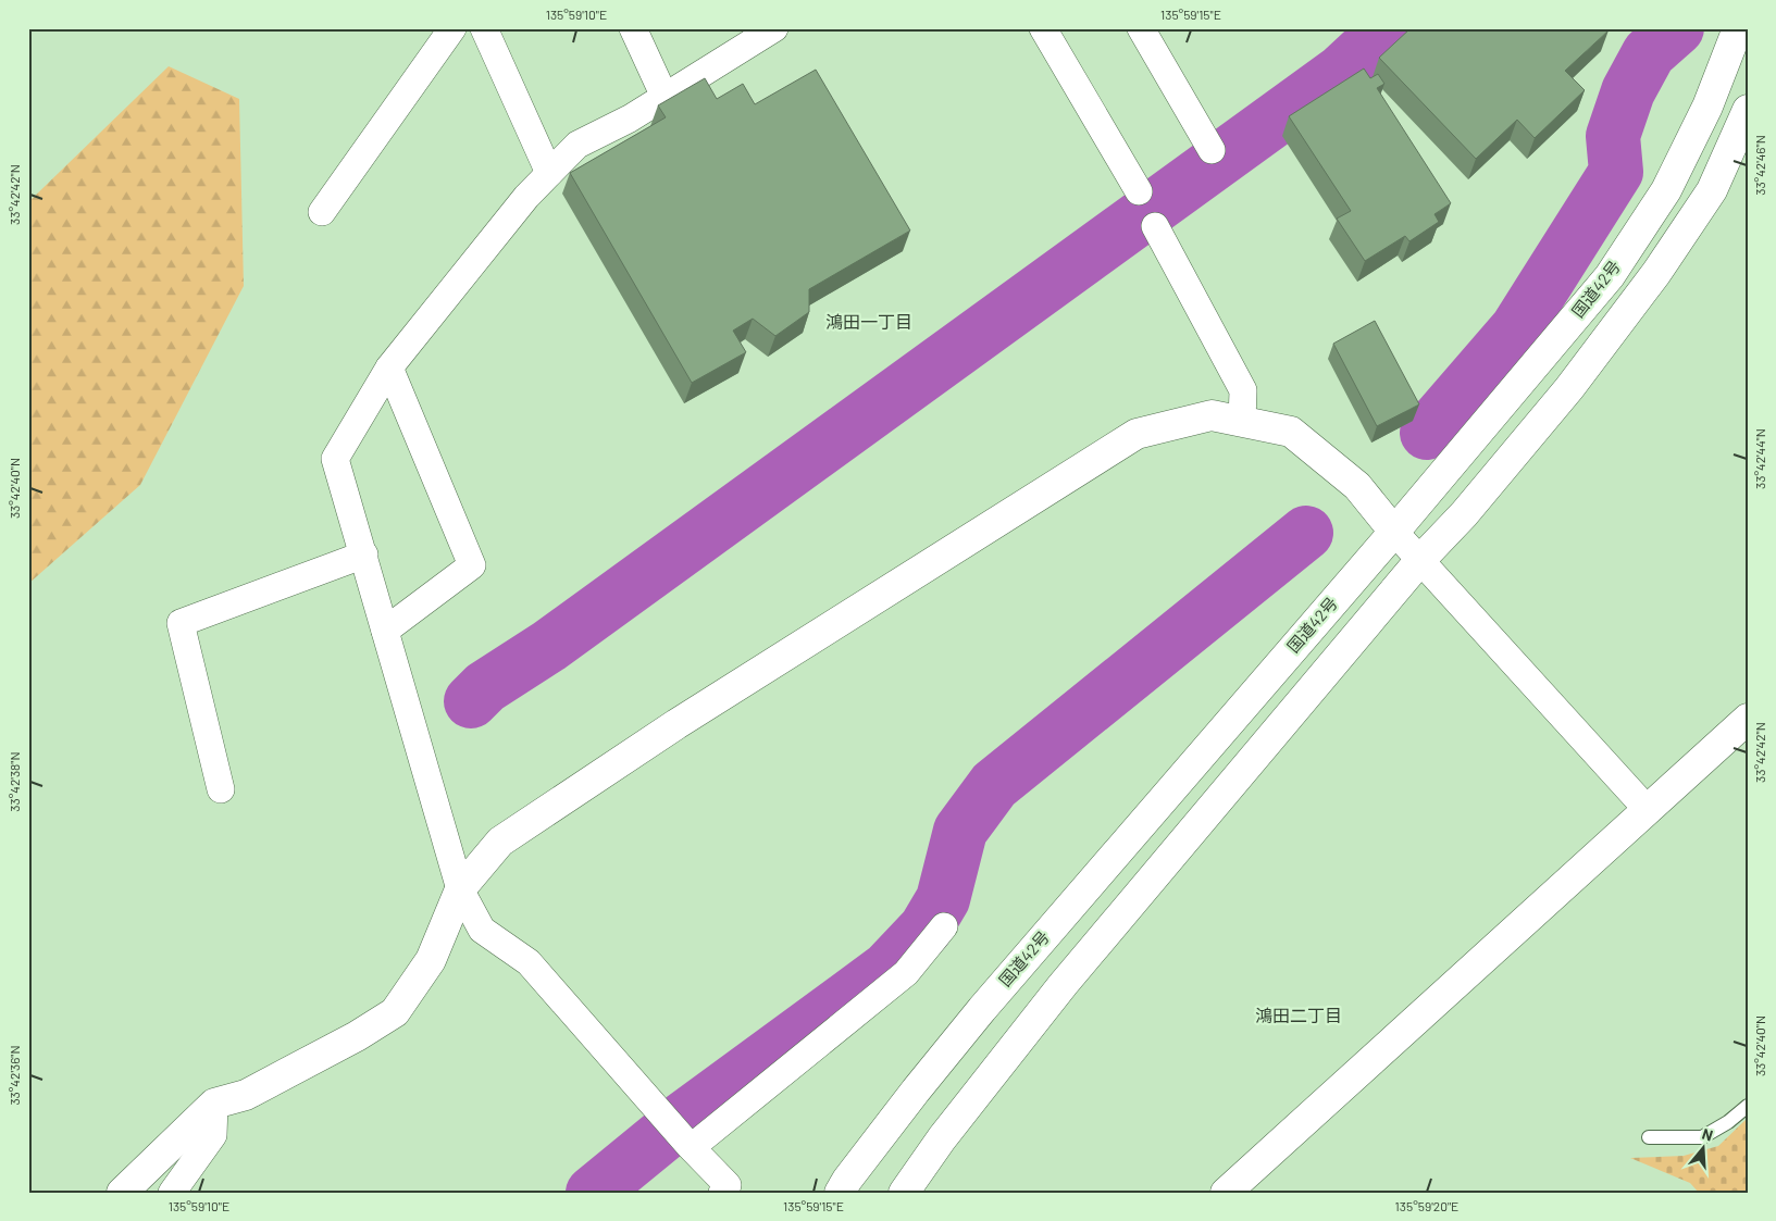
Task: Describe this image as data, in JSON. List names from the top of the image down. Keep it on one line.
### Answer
{"streets":{"main road":["国道42号"]},"districts":["鴻田一丁目","鴻田二丁目"],"north":"top","coordinates":["135°59'10\"E","135°59'15\"E","33°42'46\"N","33°42'42\"N","33°42'44\"N","33°42'40\"N","33°42'38\"N","33°42'36\"N","135°59'20\"E"]}
